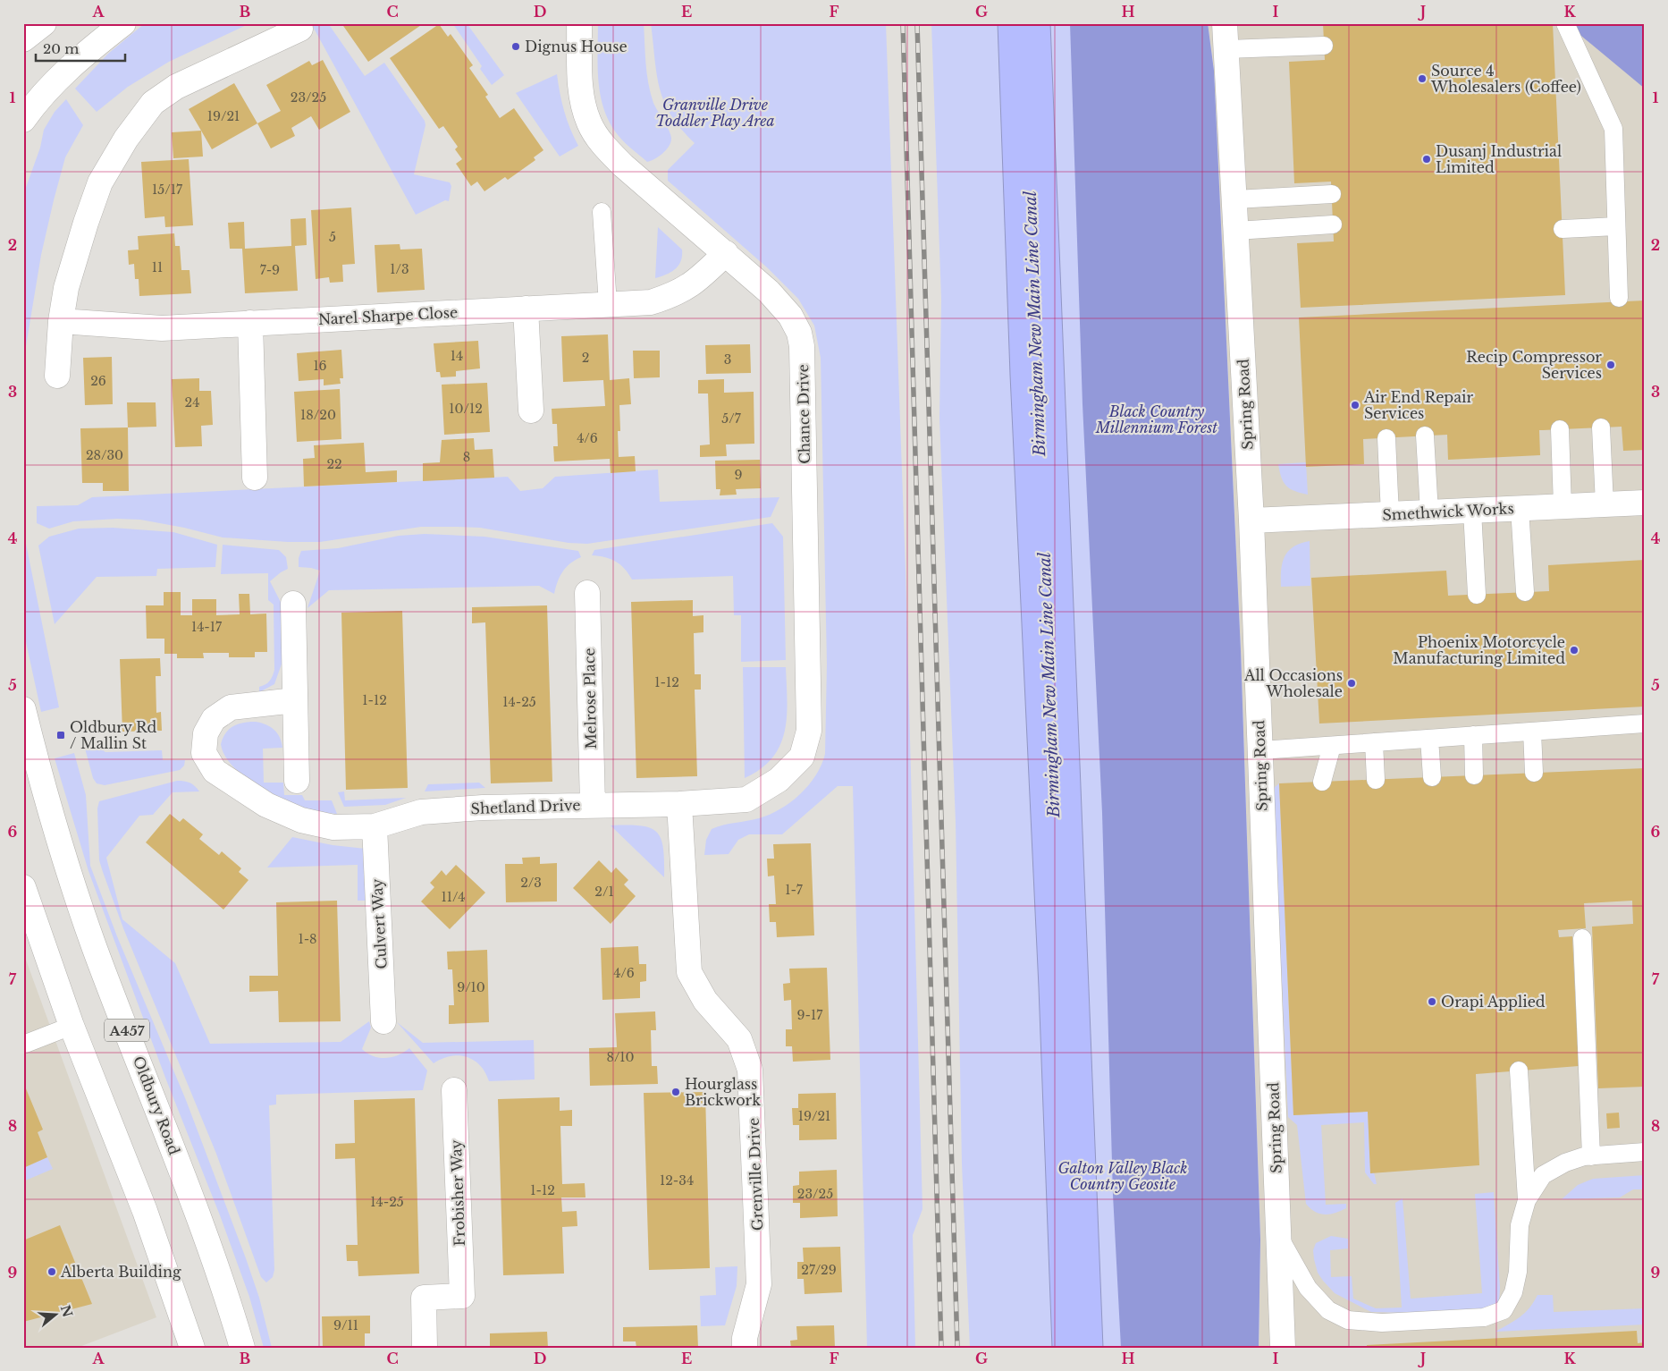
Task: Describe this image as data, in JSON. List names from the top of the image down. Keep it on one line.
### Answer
{"streets":{"street":["Narel Sharpe Close","Spring Road","Chance Drive","Smethwick Works","Melrose Place","Shetland Drive","Culvert Way","A457","Oldbury Road","Grenville Drive","Frobisher Way"]},"crossings":[["Narel Sharpe Close","Chance Drive"],["Spring Road","Smethwick Works"],["Chance Drive","Shetland Drive"],["Chance Drive","Grenville Drive"],["Melrose Place","Shetland Drive"],["Shetland Drive","Culvert Way"],["Shetland Drive","Grenville Drive"]],"water":["Birmingham New Main Line Canal"],"parks":["Granville Drive Toddler Play Area","Black Country Millennium Forest","Galton Valley Black Country Geosite"],"places":{"other":["Dignus House","Source 4 Wholesalers (Coffee)","Dusanj Industrial Limited","Recip Compressor Services","Air End Repair Services","Phoenix Motorcycle Manufacturing Limited","All Occasions Wholesale","Orapi Applied","Hourglass Brickwork","Alberta Building"],"transit":["Oldbury Rd / Mallin St"]},"house_numbers":["23/25","19/21","15/17","5","11","1/3","7-9","14","2","3","16","26","24","10/12","18/20","5/7","4/6","28/30","8","22","9","14-17","1-12","1-12","14-25","2/3","1-7","2/1","11/4","1-8","4/6","9/10","9-17","8/10","19/21","12-34","1-12","23/25","14-25","27/29","9/11"],"scale_bar":"20 m","north":"right","grid":{"columns":["A","B","C","D","E","F","G","H","I","J","K"],"rows":["1","2","3","4","5","6","7","8","9"]}}
